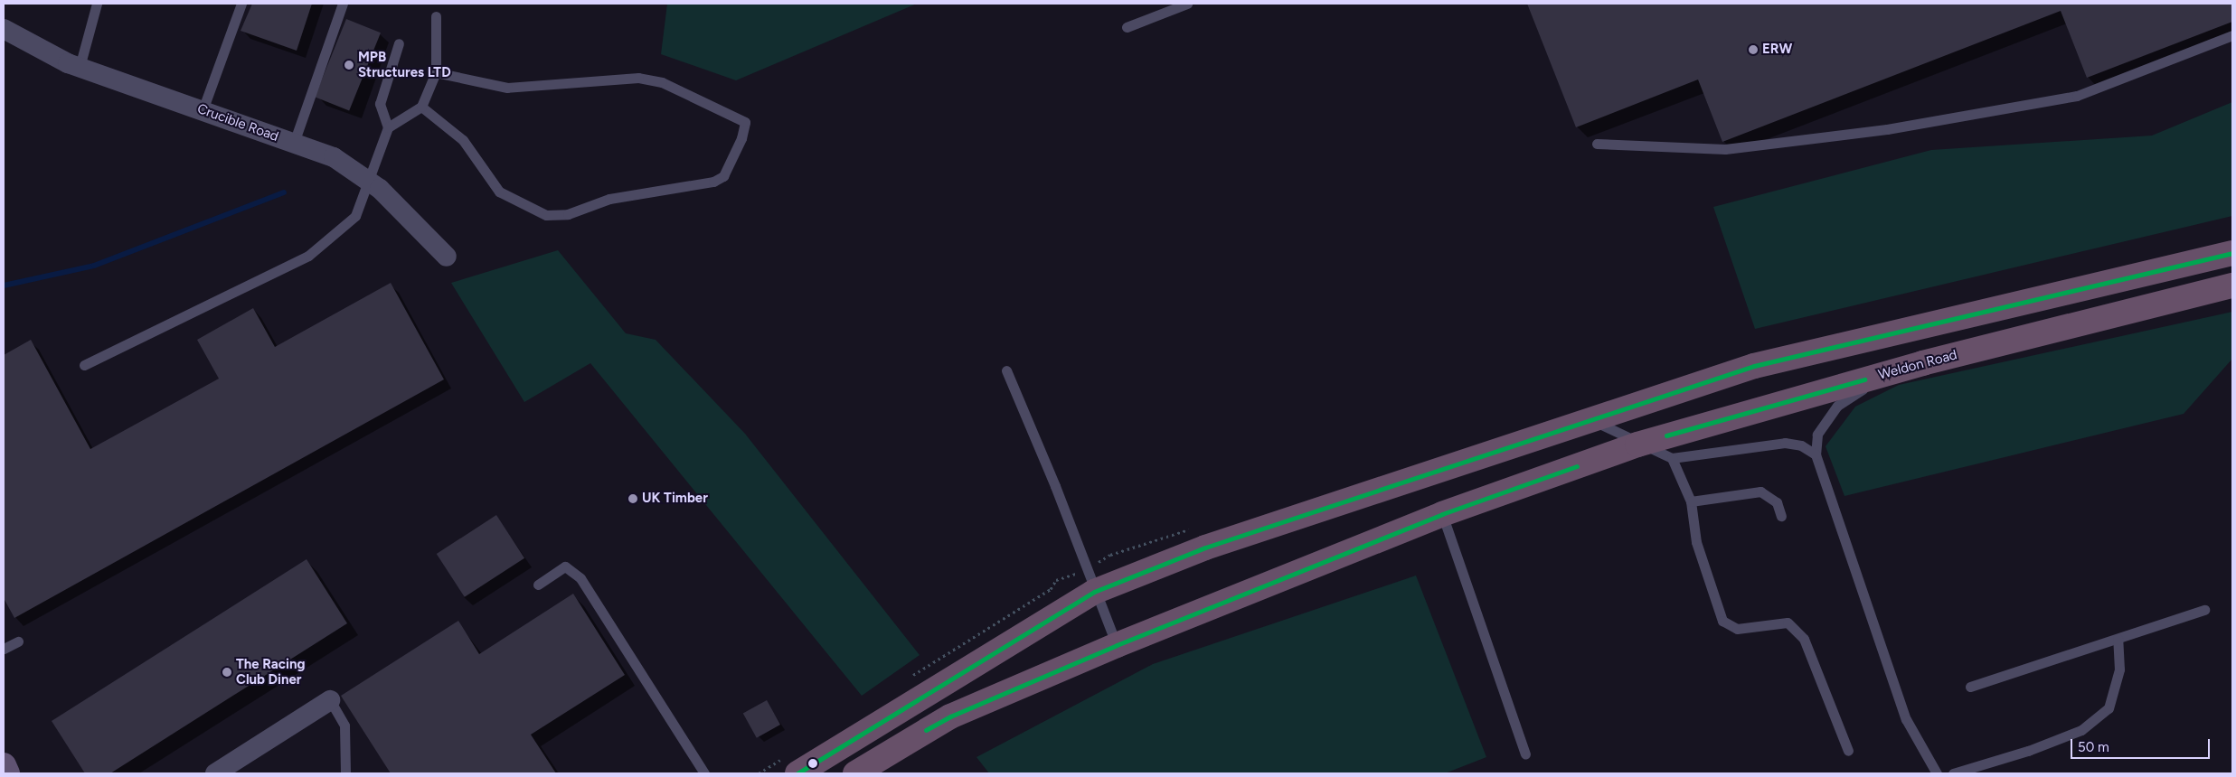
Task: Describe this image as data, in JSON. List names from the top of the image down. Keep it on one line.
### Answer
{"streets":{"highway":["Weldon Road"],"street":["Crucible Road"]},"places":["ERW","MPB Structures LTD","UK Timber","The Racing Club Diner"],"scale_bar":"50 m"}
